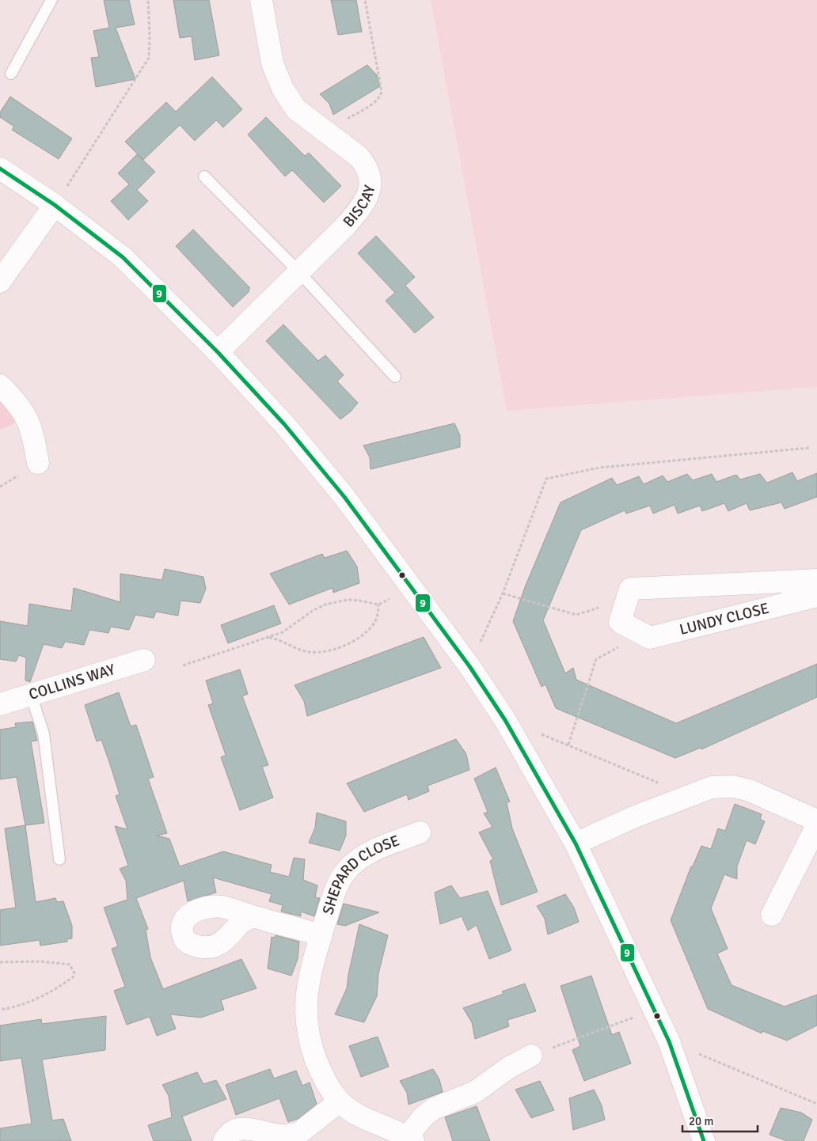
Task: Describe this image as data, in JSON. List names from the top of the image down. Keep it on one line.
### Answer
{"streets":{"street":["BISCAY","LUNDY CLOSE","COLLINS WAY","SHEPARD CLOSE"]},"lines":["transit line 9"],"scale_bar":"20 m"}
